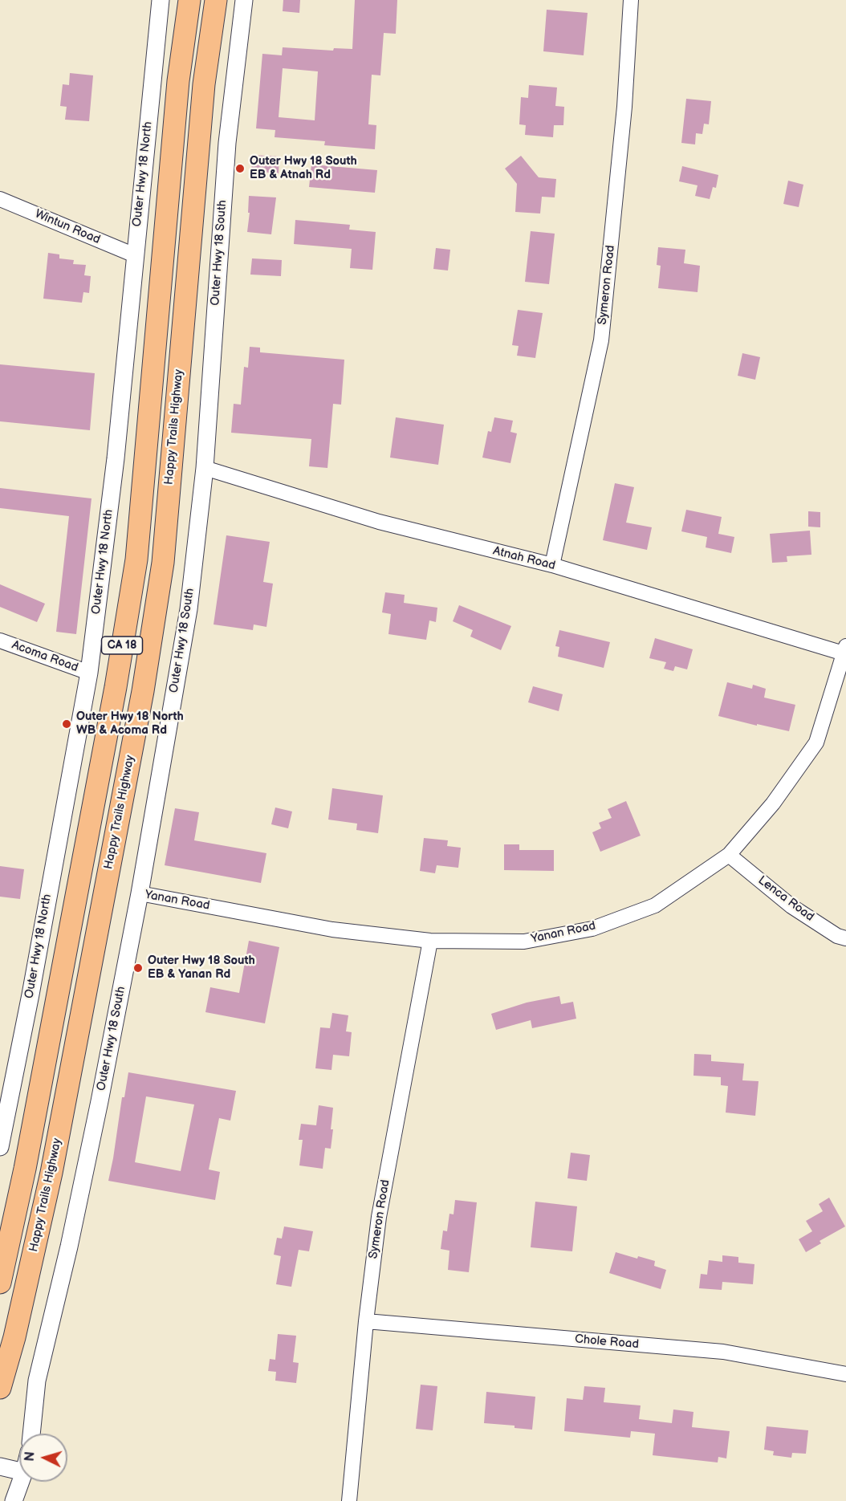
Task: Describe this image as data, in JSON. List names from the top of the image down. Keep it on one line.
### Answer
{"streets":{"main road":["Happy Trails Highway","CA 18"],"street":["Outer Hwy 18 North","Wintun Road","Outer Hwy 18 South","Symeron Road","Atnah Road","Acoma Road","Lenca Road","Yanan Road","Chole Road"]},"crossings":[["Outer Hwy 18 North","Wintun Road"],["Outer Hwy 18 North","Acoma Road"],["Outer Hwy 18 South","Atnah Road"],["Outer Hwy 18 South","Yanan Road"],["Symeron Road","Atnah Road"],["Symeron Road","Yanan Road"],["Symeron Road","Chole Road"],["Atnah Road","Yanan Road"],["Lenca Road","Yanan Road"]],"places":["Outer Hwy 18 South EB & Atnah Rd","Outer Hwy 18 North WB & Acoma Rd","Outer Hwy 18 South EB & Yanan Rd"],"north":"left"}
